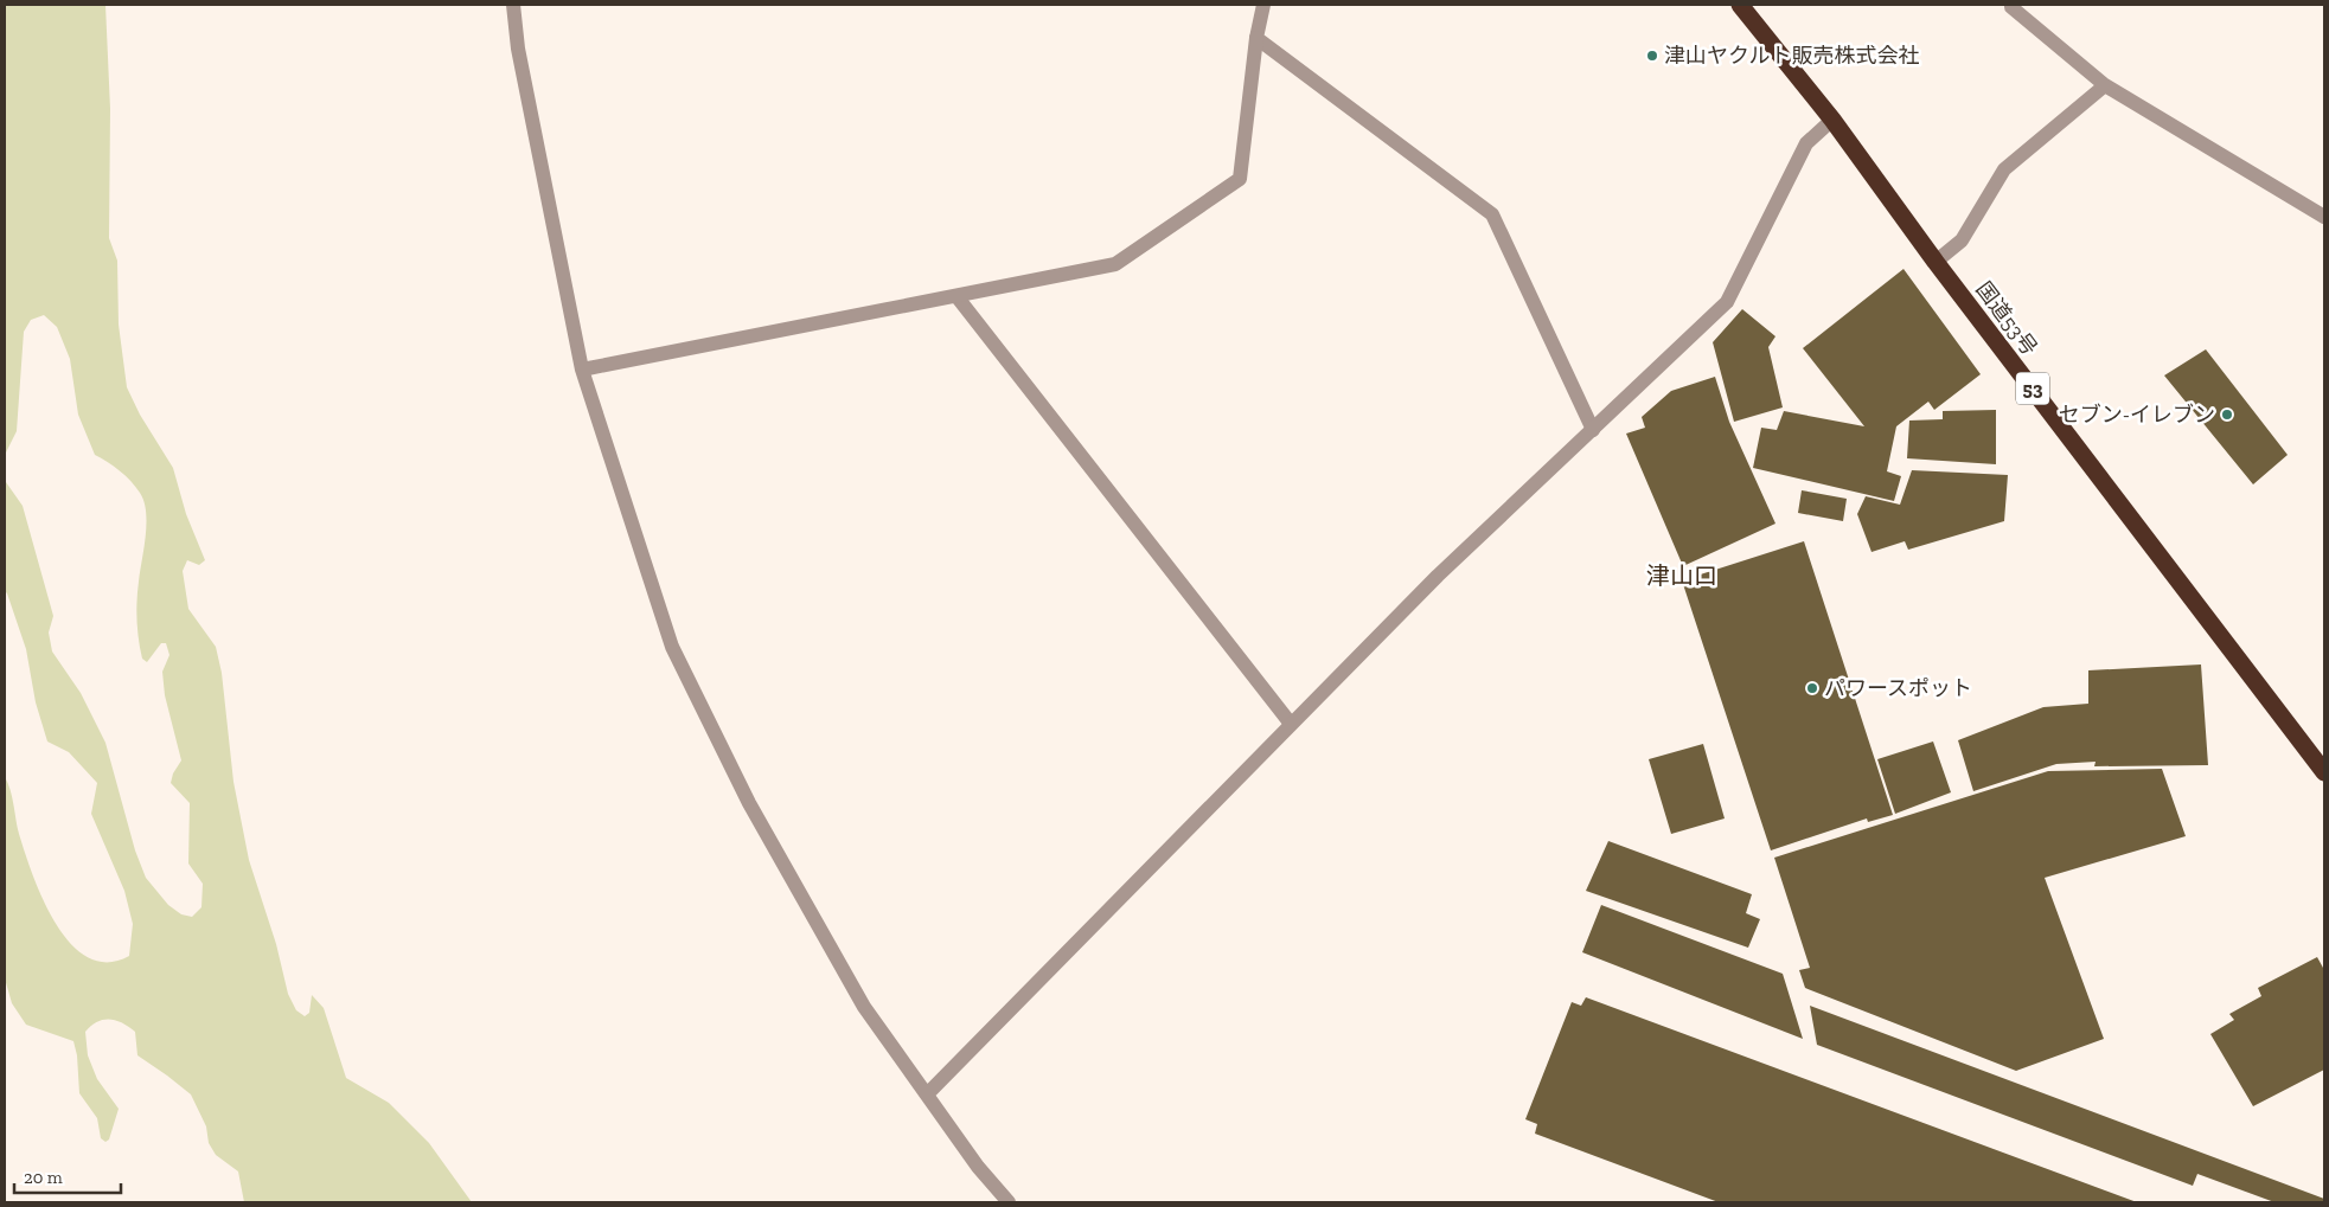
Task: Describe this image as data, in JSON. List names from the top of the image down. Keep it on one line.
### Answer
{"streets":{"highway":["国道53号","53"]},"districts":["津山口"],"places":["津山ヤクルト販売株式会社","セブン-イレブン","パワースポット"],"scale_bar":"20 m"}
